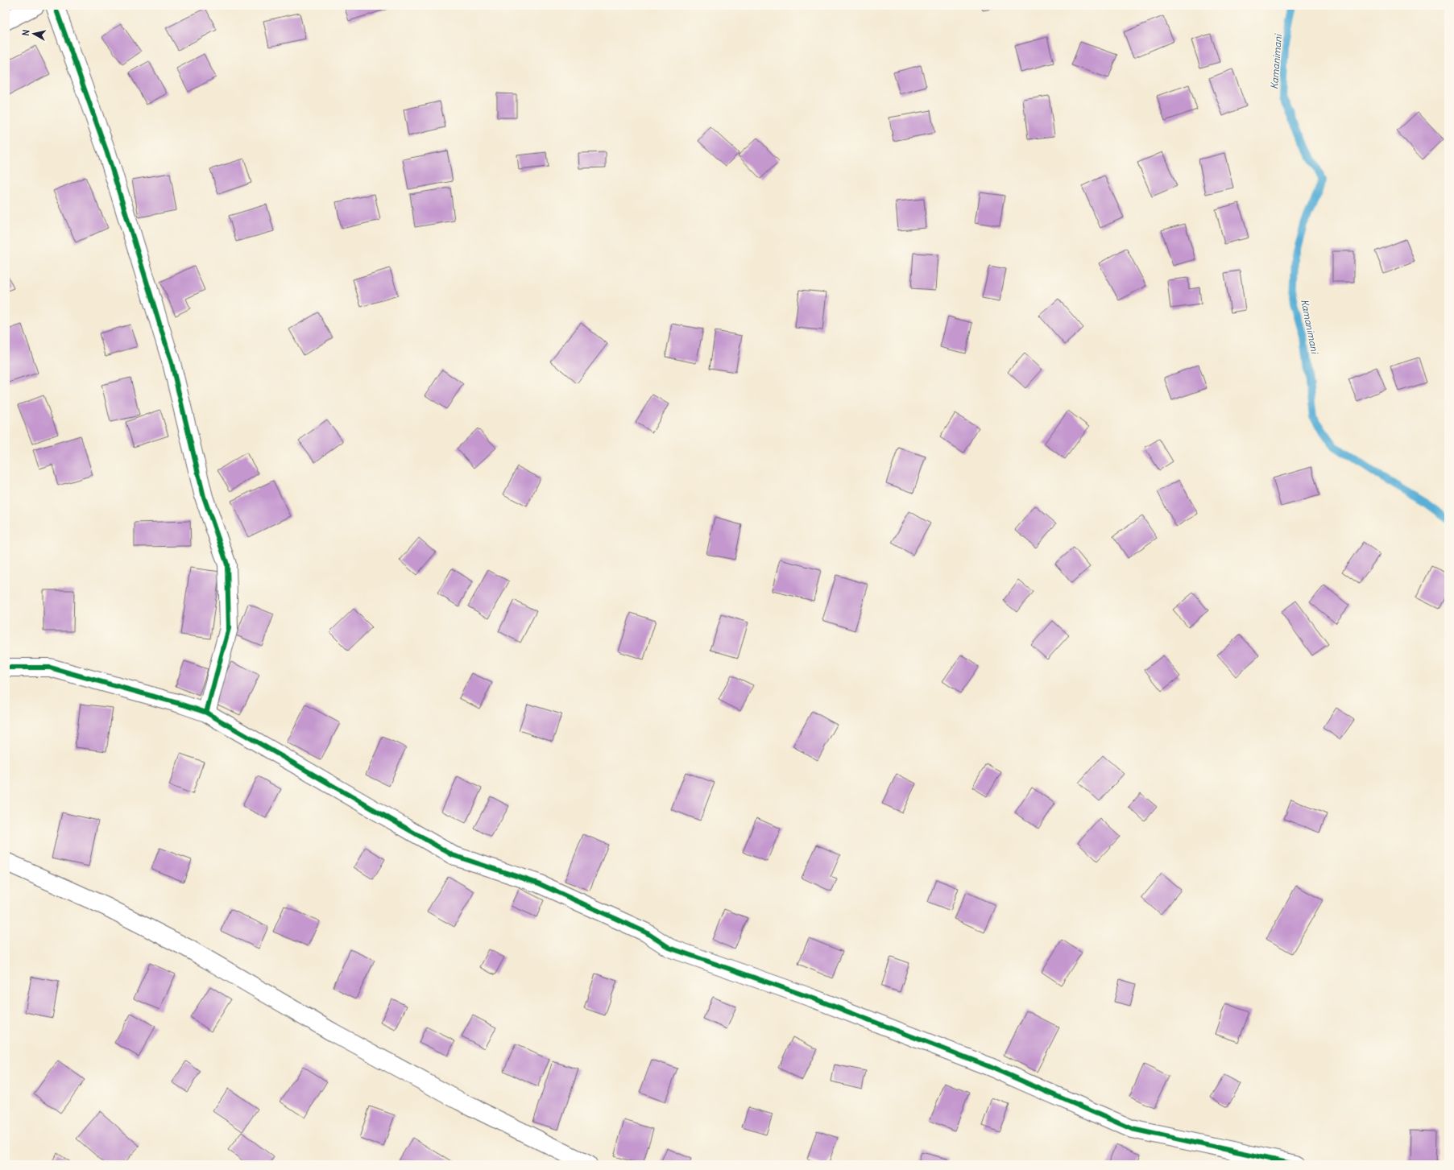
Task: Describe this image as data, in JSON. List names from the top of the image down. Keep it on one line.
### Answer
{"water":["Kamanimani"],"north":"left"}
